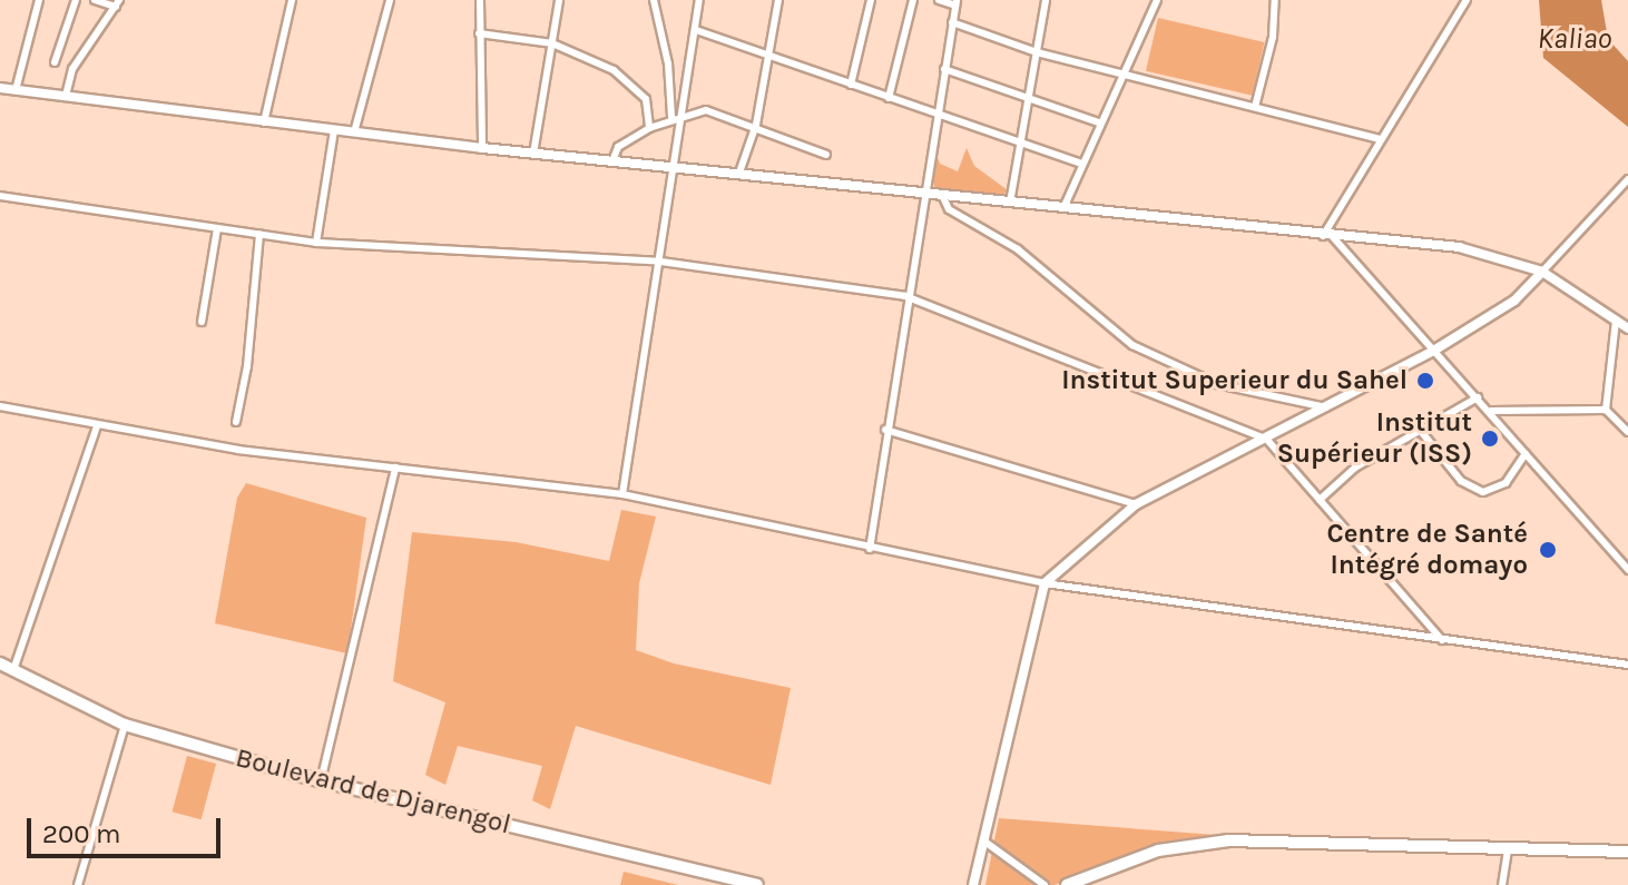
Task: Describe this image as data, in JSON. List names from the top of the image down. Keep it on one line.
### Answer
{"streets":{"main road":["Boulevard de Djarengol"]},"water":["Kaliao"],"places":["Institut Superieur du Sahel","Institut Supérieur (ISS)","Centre de Santé Intégré domayo"],"scale_bar":"200 m"}
